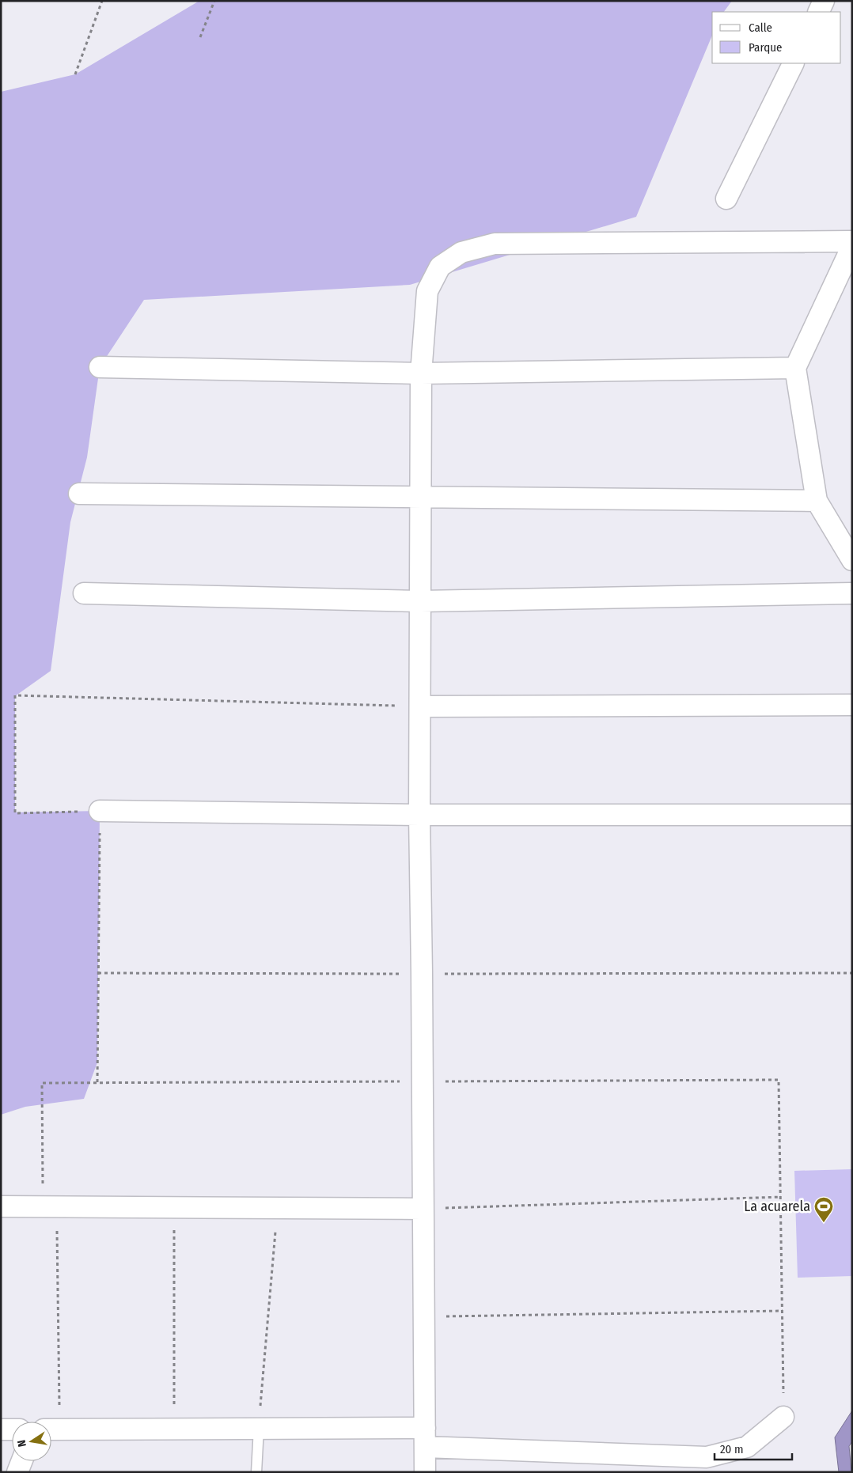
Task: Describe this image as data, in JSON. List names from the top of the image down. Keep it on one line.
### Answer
{"places":{"sports":["La acuarela"]},"legend":["Calle","Parque"],"scale_bar":"20 m","north":"left"}
